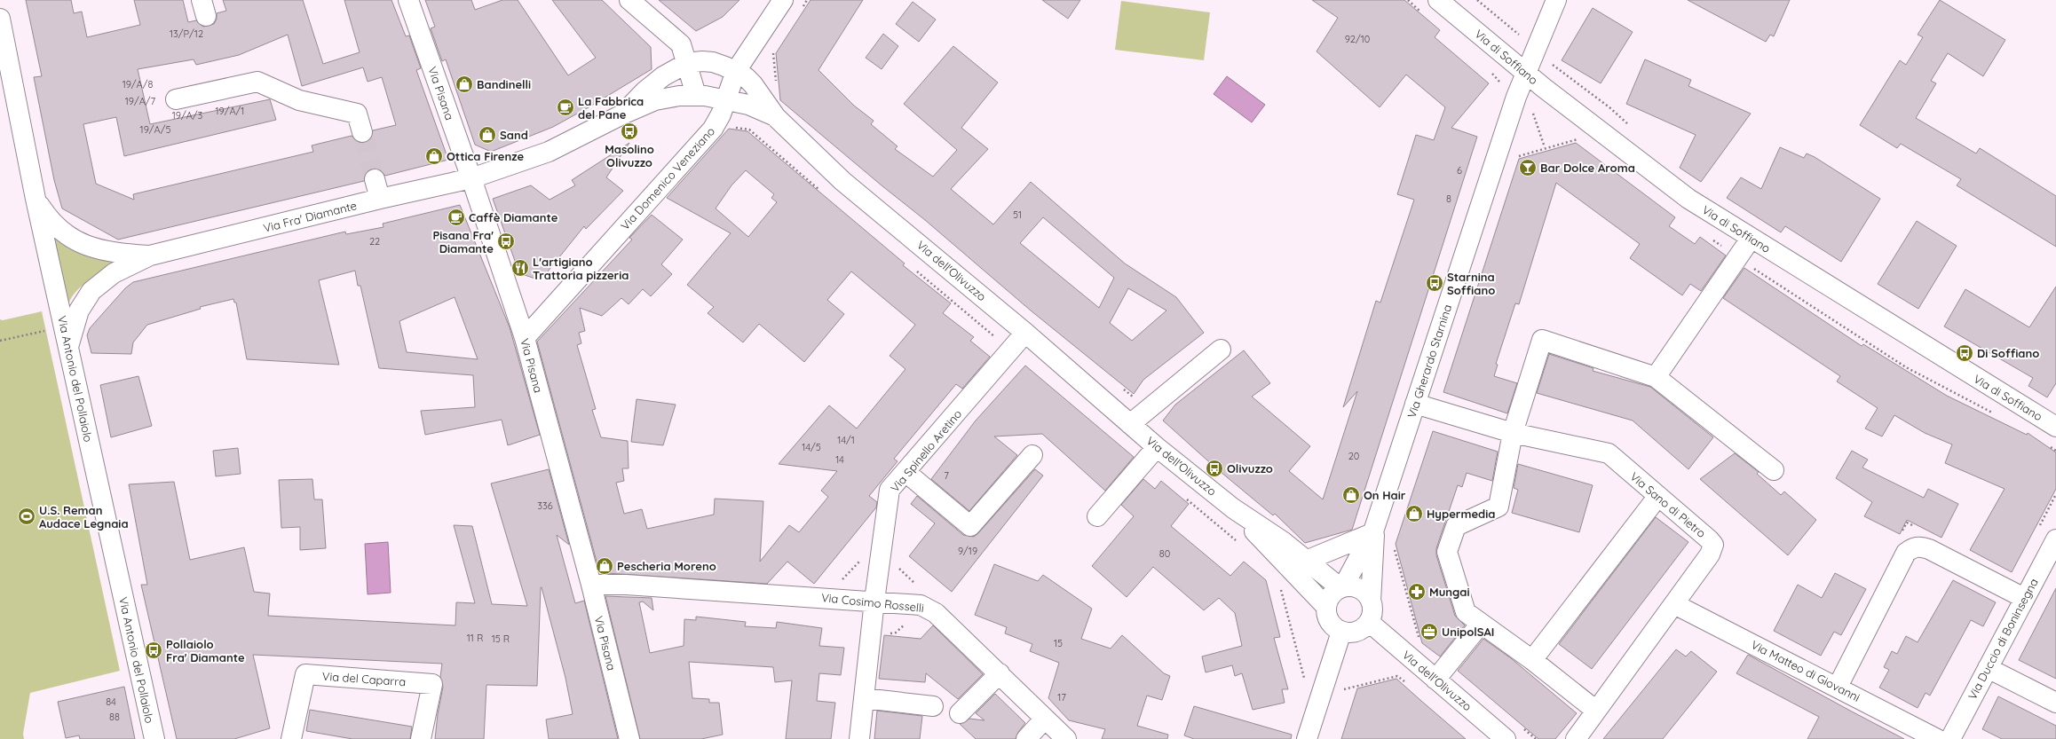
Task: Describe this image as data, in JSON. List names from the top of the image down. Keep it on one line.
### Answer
{"streets":{"street":["Via di Soffiano","Via Pisana","Via Domenico Veneziano","Via Fra' Diamante","Via dell'Olivuzzo","Via Gherardo Starnina","Via Antonio del Pollaiolo","Via Spinello Aretino","Via Sano di Pietro","Via Cosimo Rosselli","Via Duccio di Boninsegna","Via Matteo di Giovanni","Via del Caparra"]},"crossings":[["Via di Soffiano","Via Gherardo Starnina"],["Via Pisana","Via Domenico Veneziano"],["Via Pisana","Via Fra' Diamante"],["Via Pisana","Via Cosimo Rosselli"],["Via Domenico Veneziano","Via dell'Olivuzzo"],["Via Fra' Diamante","Via dell'Olivuzzo"],["Via Fra' Diamante","Via Antonio del Pollaiolo"],["Via dell'Olivuzzo","Via Gherardo Starnina"],["Via dell'Olivuzzo","Via Spinello Aretino"],["Via Gherardo Starnina","Via Sano di Pietro"],["Via Spinello Aretino","Via Cosimo Rosselli"],["Via Sano di Pietro","Via Matteo di Giovanni"]],"places":{"shop":["Bandinelli","Sand","Ottica Firenze","On Hair","Hypermedia","Pescheria Moreno"],"cafe":["La Fabbrica del Pane","Caffè Diamante"],"bus stop":["Masolino Olivuzzo","Pisana Fra' Diamante","Starnina Soffiano","Di Soffiano","Olivuzzo","Pollaiolo Fra' Diamante"],"bar":["Bar Dolce Aroma"],"restaurant":["L'artigiano Trattoria pizzeria"],"sports":["U.S. Reman Audace Legnaia"],"pharmacy":["Mungai"],"office":["UnipolSAI"]},"house_numbers":["13/P/12","92/10","19/A/8","19/A/7","19/A/1","19/A/3","19/A/5","6","8","51","22","14/1","14/5","20","14","7","336","9/19","80","11 R","15 R","15","17","84","88"]}
